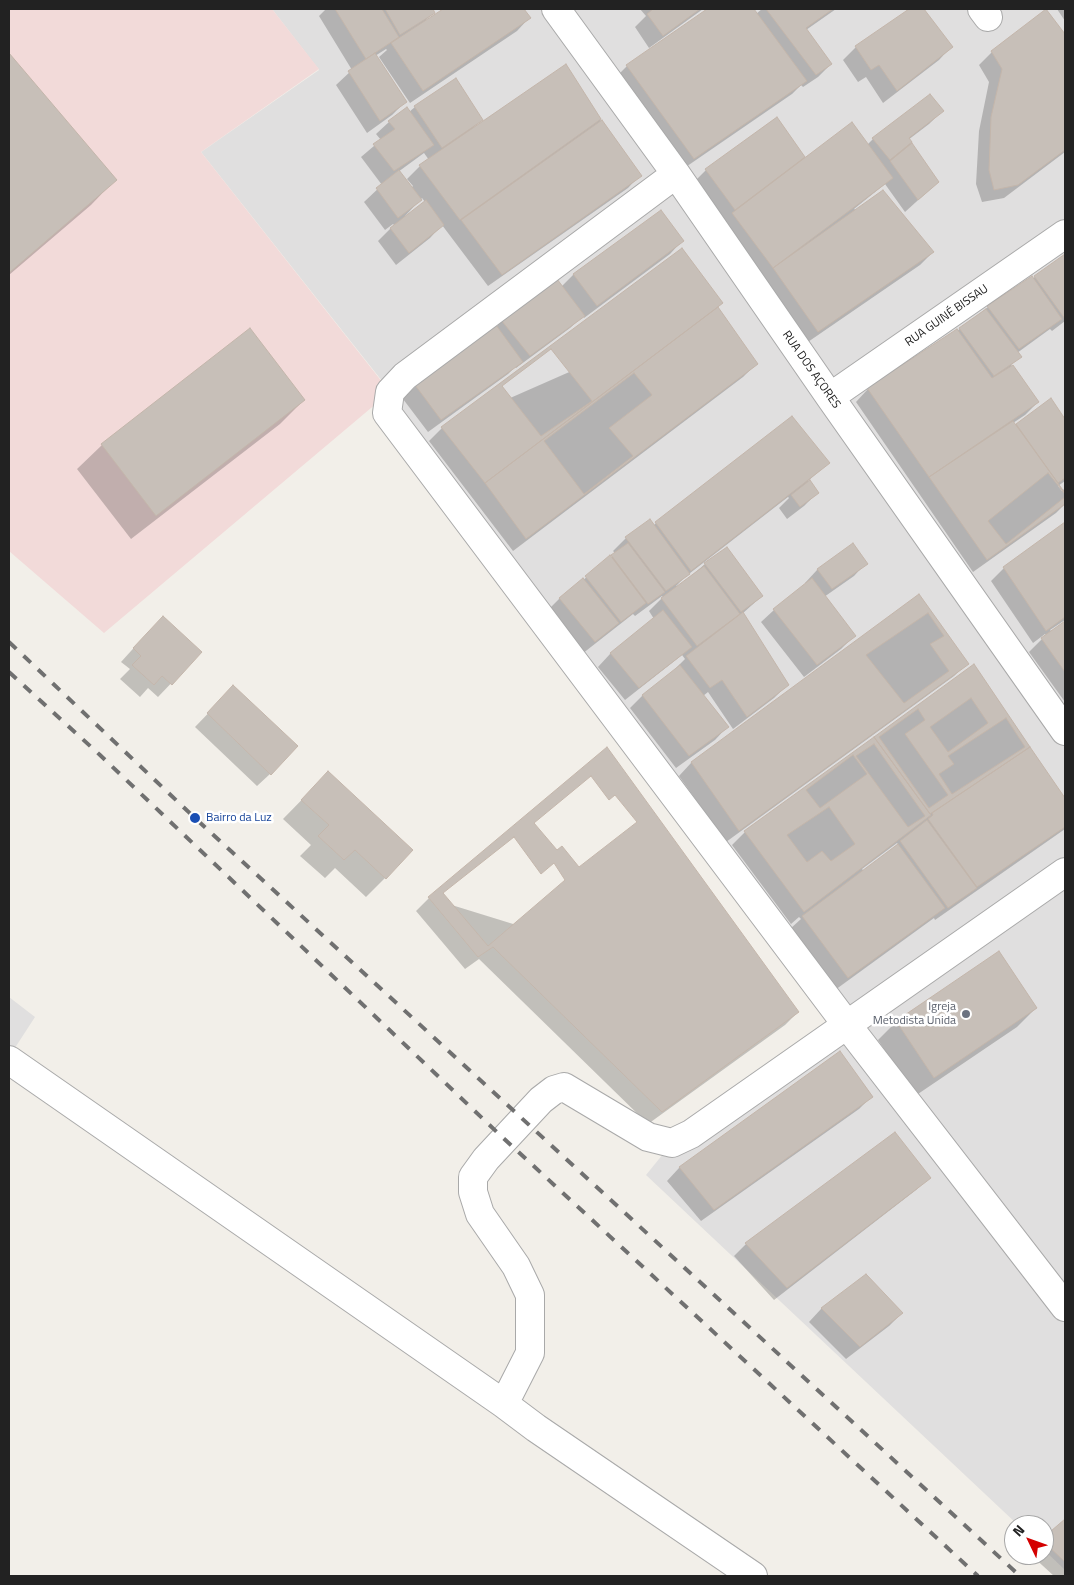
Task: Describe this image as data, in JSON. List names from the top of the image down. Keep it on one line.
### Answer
{"streets":{"street":["RUA GUINÉ BISSAU","RUA DOS AÇORES"]},"crossings":[["RUA GUINÉ BISSAU","RUA DOS AÇORES"]],"places":["Bairro da Luz","Igreja Metodista Unida"],"north":"top left"}
